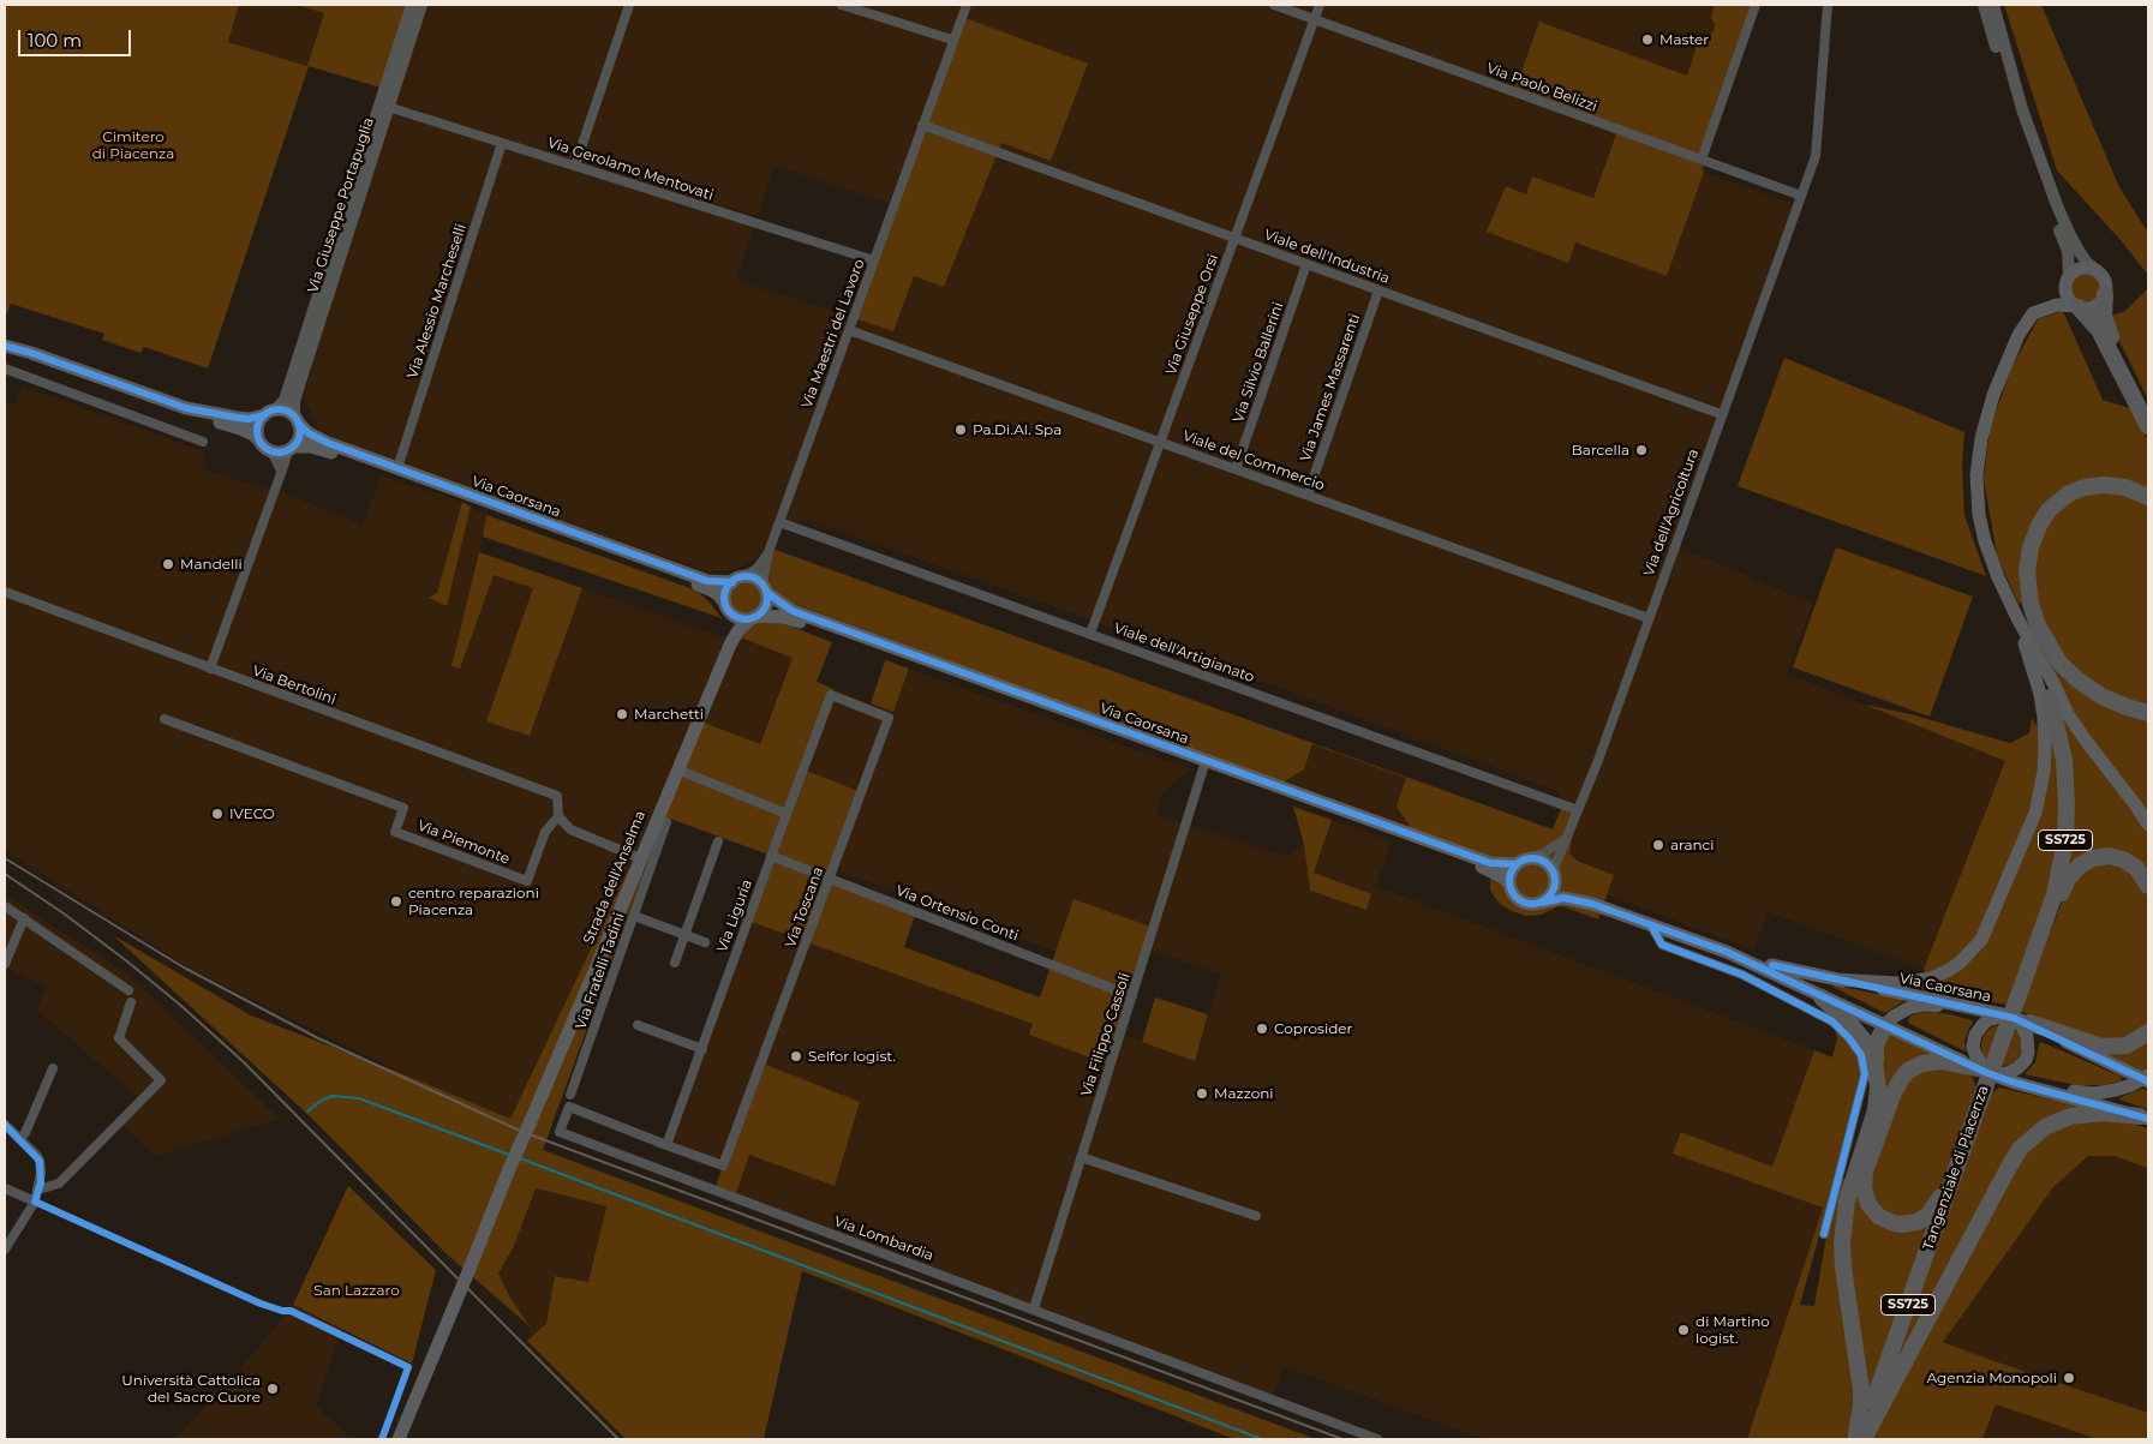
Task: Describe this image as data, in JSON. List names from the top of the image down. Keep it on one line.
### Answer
{"streets":{"highway":["SS725","Tangenziale di Piacenza"],"main road":["Via Giuseppe Portapuglia","Via Caorsana","Strada dell'Anselma"],"street":["Via Paolo Belizzi","Via Gerolamo Mentovati","Viale dell'Industria","Via Alessio Marcheselli","Via Giuseppe Orsi","Via Maestri del Lavoro","Via Silvio Ballerini","Via James Massarenti","Viale del Commercio","Via dell'Agricoltura","Viale dell'Artigianato","Via Bertolini","Via Piemonte","Via Toscana","Via Ortensio Conti","Via Liguria","Via Fratelli Tadini","Via Filippo Cassoli","Via Lombardia"]},"crossings":[["Via Paolo Belizzi","Via Giuseppe Orsi"],["Via Paolo Belizzi","Via dell'Agricoltura"],["Via Gerolamo Mentovati","Via Giuseppe Portapuglia"],["Via Gerolamo Mentovati","Via Alessio Marcheselli"],["Via Gerolamo Mentovati","Via Maestri del Lavoro"],["Via Giuseppe Portapuglia","Via Caorsana"],["Viale dell'Industria","Via Giuseppe Orsi"],["Viale dell'Industria","Via Maestri del Lavoro"],["Viale dell'Industria","Via Silvio Ballerini"],["Viale dell'Industria","Via James Massarenti"],["Viale dell'Industria","Via dell'Agricoltura"],["Via Alessio Marcheselli","Via Caorsana"],["Via Giuseppe Orsi","Viale del Commercio"],["Via Giuseppe Orsi","Viale dell'Artigianato"],["Via Maestri del Lavoro","Viale del Commercio"],["Via Maestri del Lavoro","Via Caorsana"],["Via Maestri del Lavoro","Viale dell'Artigianato"],["Via Maestri del Lavoro","Strada dell'Anselma"],["Via Silvio Ballerini","Viale del Commercio"],["Via James Massarenti","Viale del Commercio"],["Viale del Commercio","Via dell'Agricoltura"],["Via Caorsana","Via dell'Agricoltura"],["Via Caorsana","Strada dell'Anselma"],["Via Caorsana","Via Filippo Cassoli"],["Via dell'Agricoltura","Viale dell'Artigianato"],["Via Bertolini","Via Piemonte"],["Via Toscana","Via Ortensio Conti"],["Via Toscana","Via Liguria"],["Via Toscana","Via Lombardia"],["Via Ortensio Conti","Via Liguria"],["Via Ortensio Conti","Via Filippo Cassoli"],["Via Liguria","Via Lombardia"],["Via Filippo Cassoli","Via Lombardia"]],"parks":["Cimitero di Piacenza","San Lazzaro"],"places":["Master","Pa.Di.Al. Spa","Barcella","Mandelli","Marchetti","IVECO","aranci","centro reparazioni Piacenza","Coprosider","Selfor logist.","Mazzoni","di Martino logist.","Agenzia Monopoli","Università Cattolica del Sacro Cuore"],"scale_bar":"100 m"}
